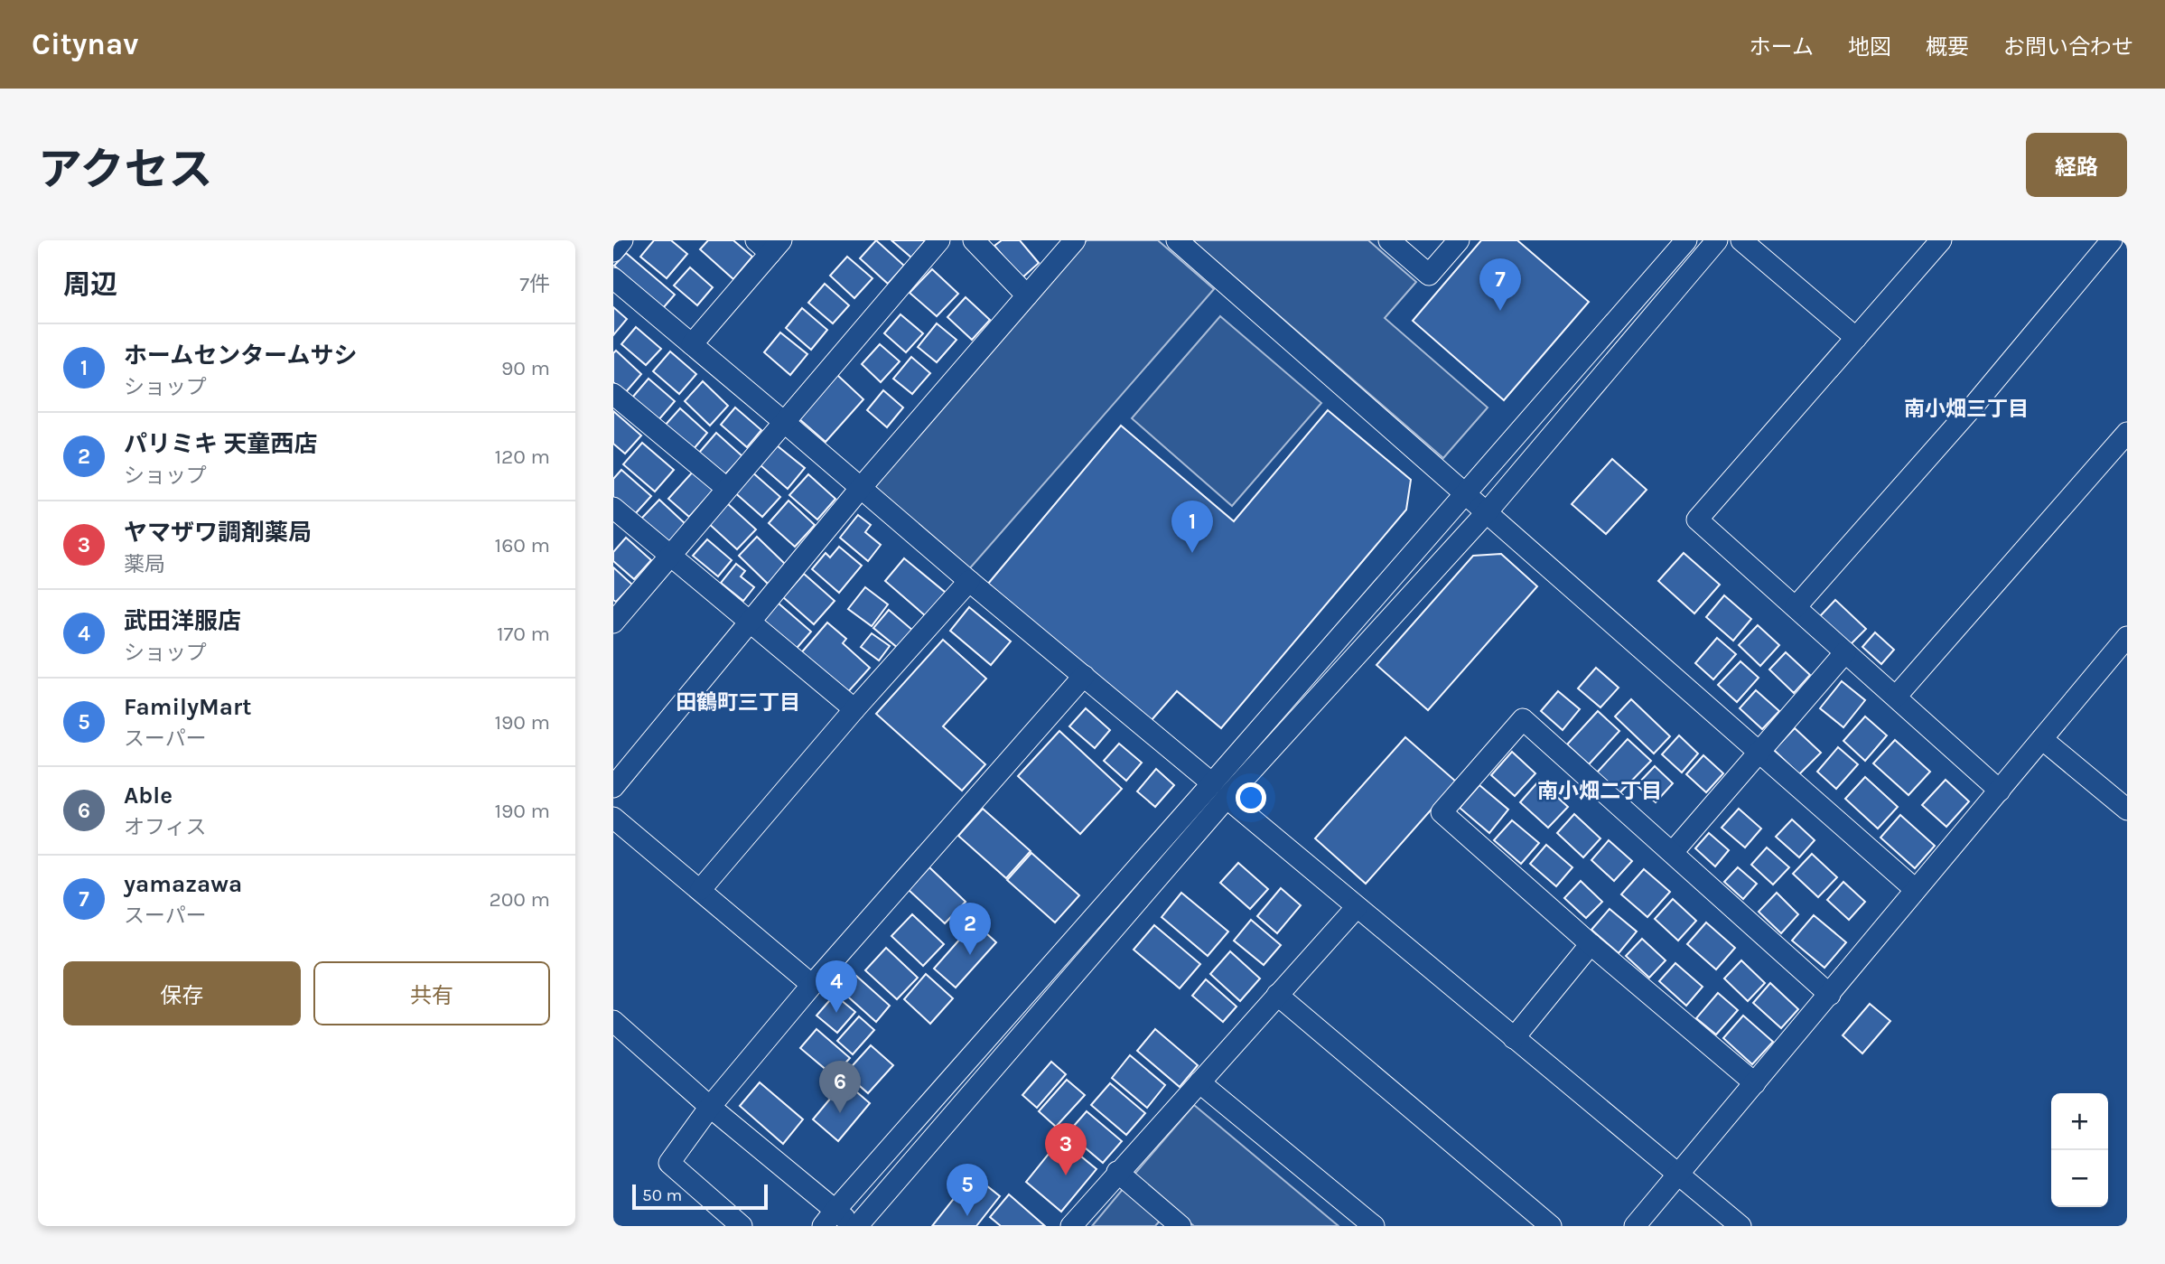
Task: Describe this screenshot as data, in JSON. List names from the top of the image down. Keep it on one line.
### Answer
{"districts":["南小畑三丁目","田鶴町三丁目","南小畑二丁目"],"scale_bar":"50 m","page":{"header":"Citynav","nav":["ホーム","地図","概要","お問い合わせ"],"title":"アクセス","buttons":["経路",["保存","共有"]],"heading":["周辺","7件"],"pins":["7","1","2","4","6","3","5"],"list":[{"mark":"1","name":"ホームセンタームサシ","note":"ショップ","value":"90 m"},{"mark":"2","name":"パリミキ 天童西店","note":"ショップ","value":"120 m"},{"mark":"3","name":"ヤマザワ調剤薬局","note":"薬局","value":"160 m"},{"mark":"4","name":"武田洋服店","note":"ショップ","value":"170 m"},{"mark":"5","name":"FamilyMart","note":"スーパー","value":"190 m"},{"mark":"6","name":"Able","note":"オフィス","value":"190 m"},{"mark":"7","name":"yamazawa","note":"スーパー","value":"200 m"}],"map_buttons":["+","−"],"scale":"50 m"}}
